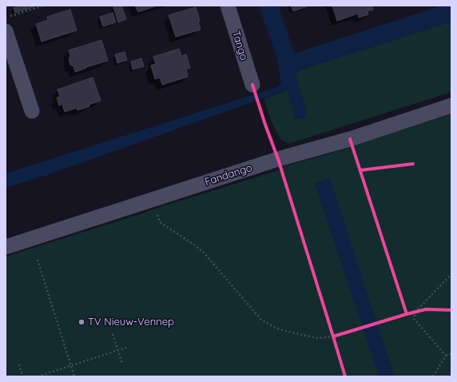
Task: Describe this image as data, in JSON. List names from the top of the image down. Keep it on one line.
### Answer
{"streets":{"street":["Tango","Fandango"]},"places":["TV Nieuw-Vennep"]}
